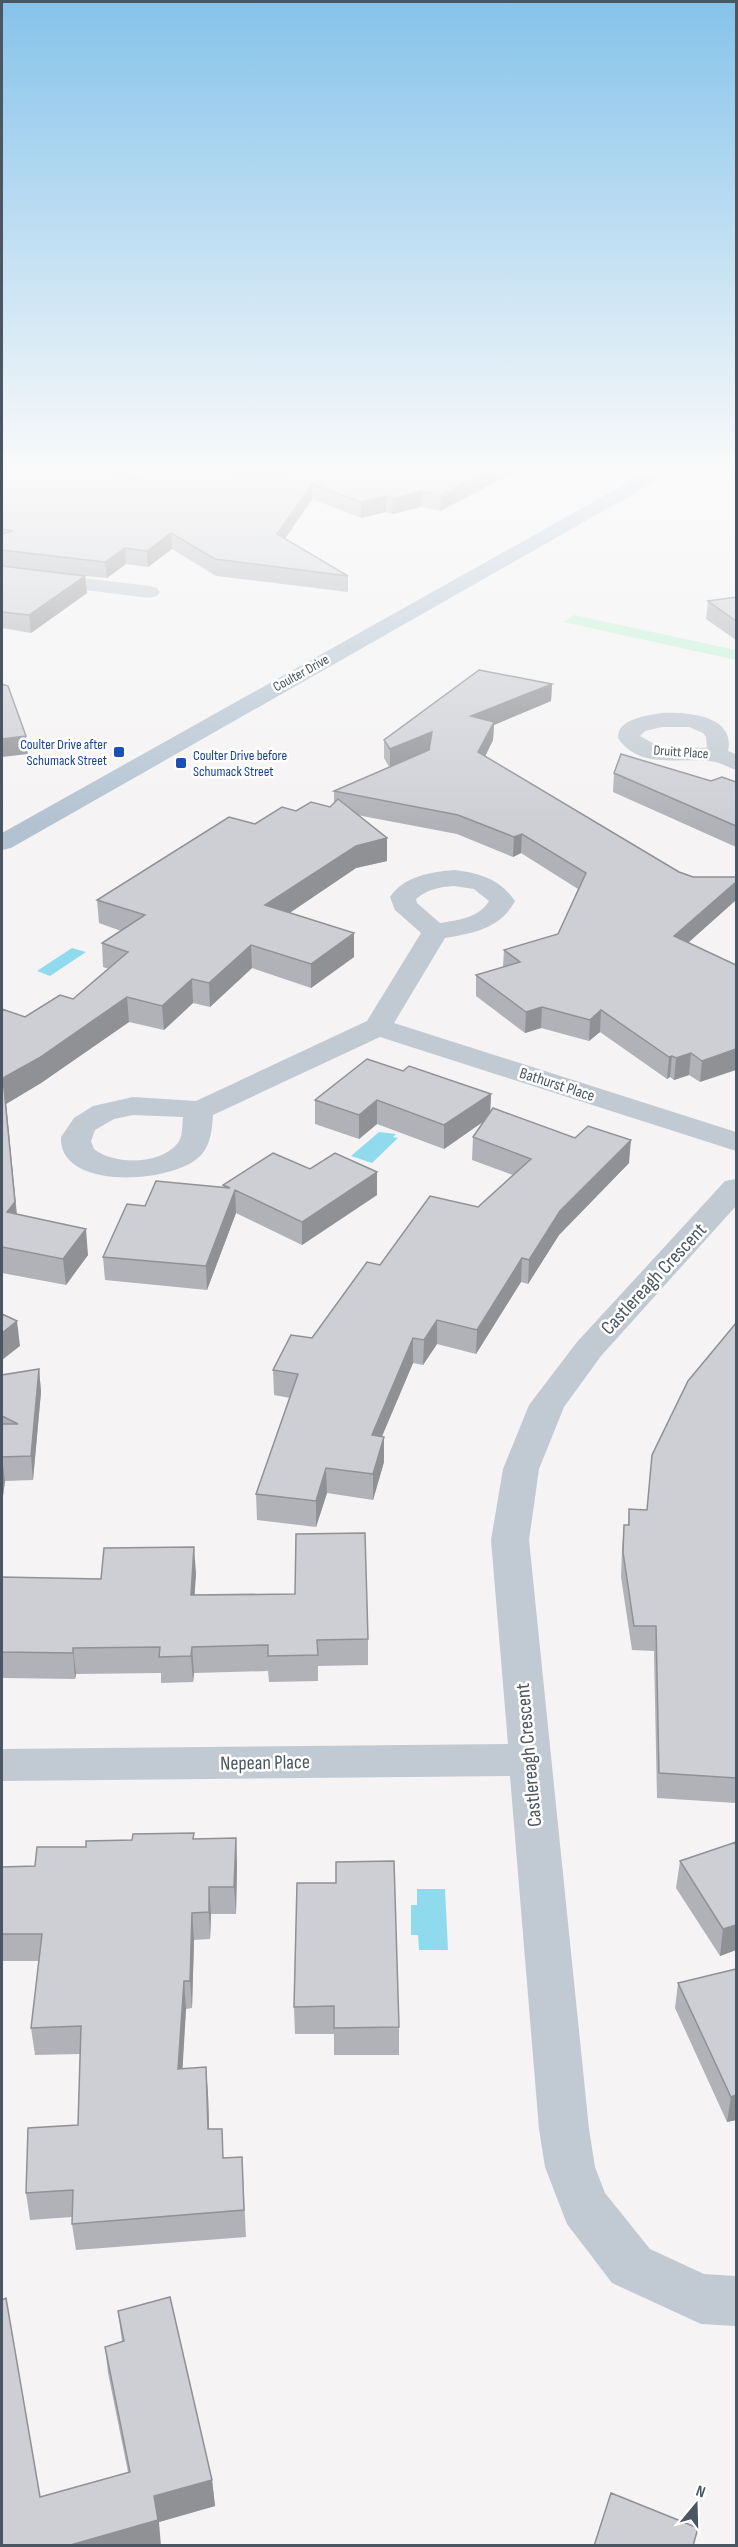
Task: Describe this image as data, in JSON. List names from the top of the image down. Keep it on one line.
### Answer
{"streets":{"main road":["Coulter Drive"],"street":["Bathurst Place","Castlereagh Crescent","Nepean Place"]},"crossings":[["Castlereagh Crescent","Nepean Place"]],"places":{"transit":["Coulter Drive after Schumack Street","Coulter Drive before Schumack Street"]},"north":"top"}
